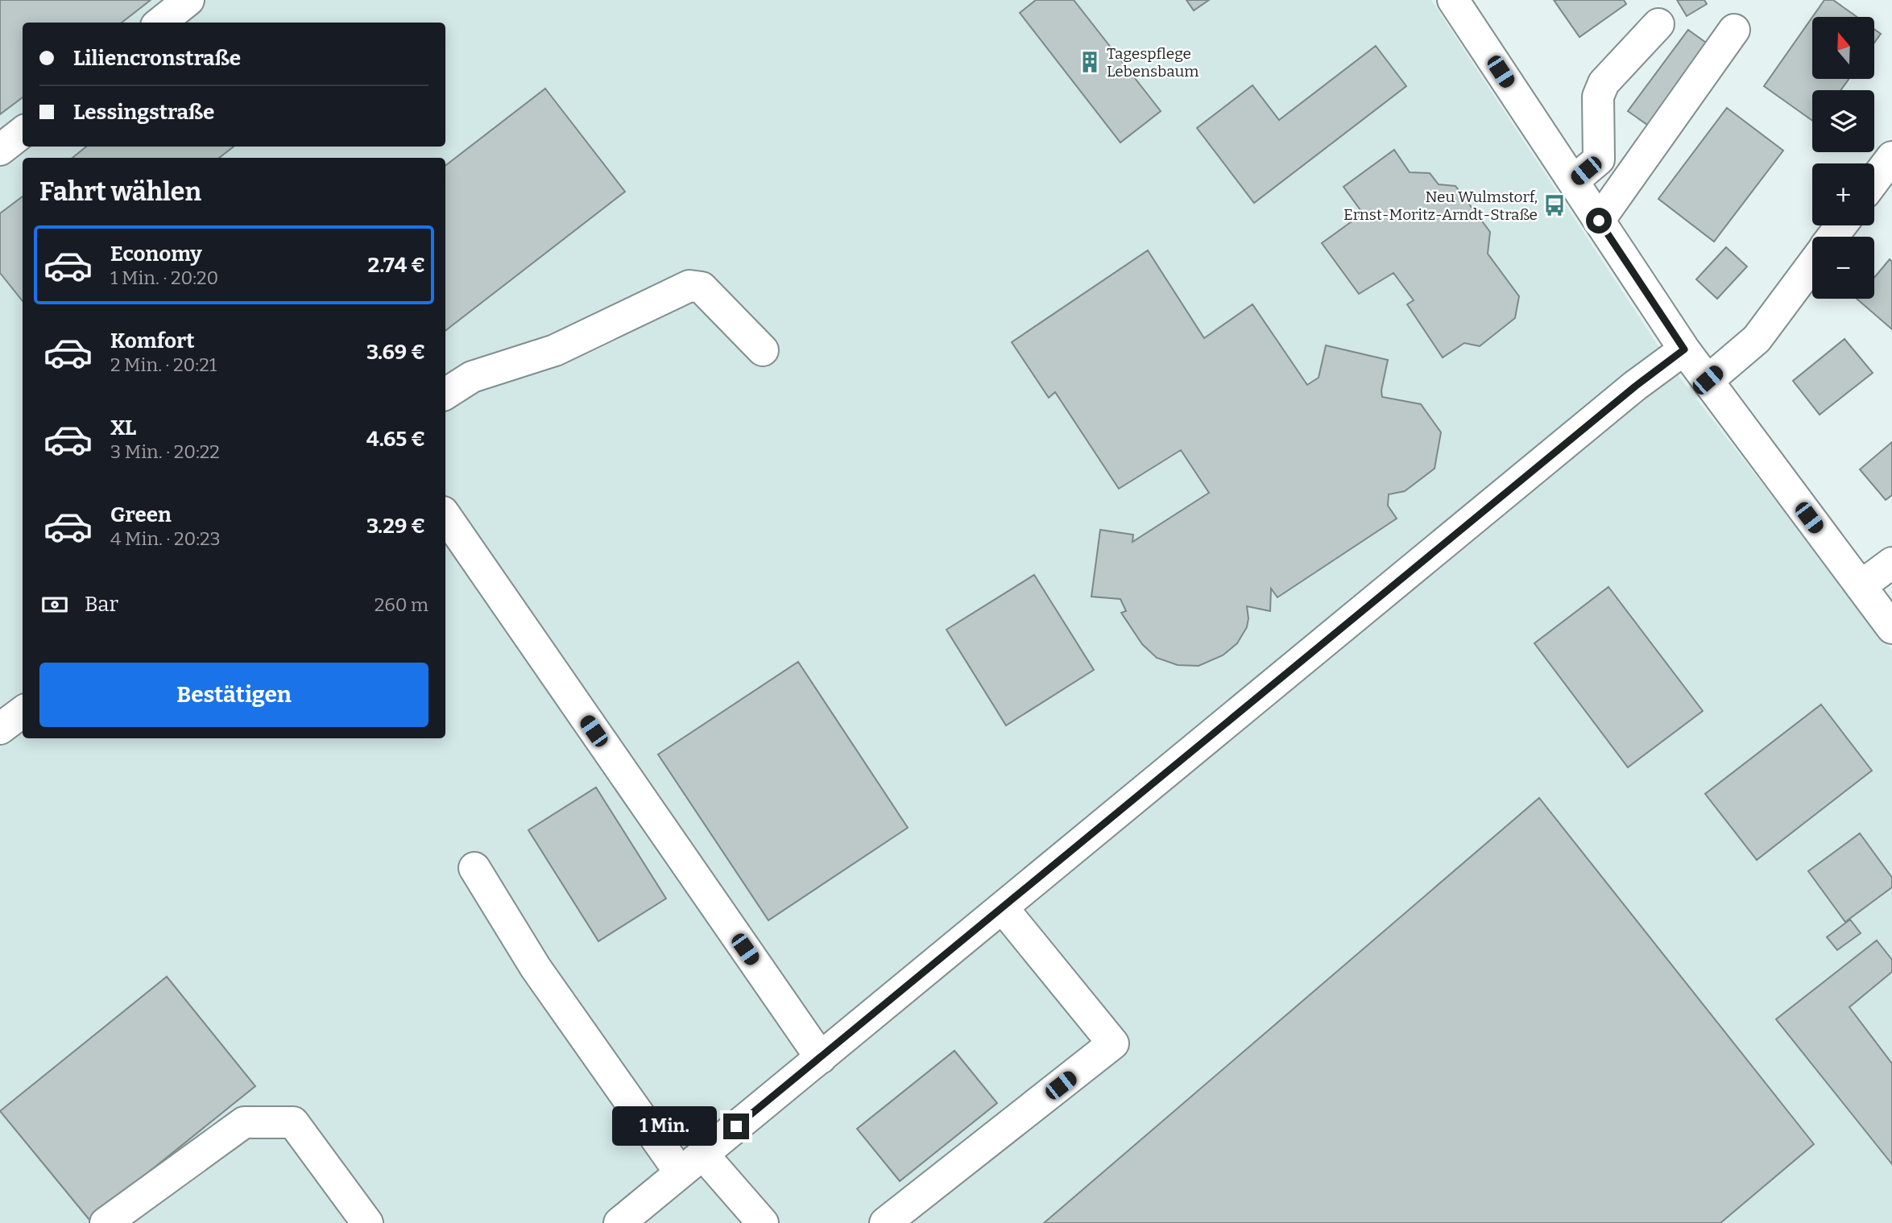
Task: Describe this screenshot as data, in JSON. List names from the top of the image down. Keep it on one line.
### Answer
{"places":{"building":["Tagespflege Lebensbaum"],"bus stop":["Neu Wulmstorf, Ernst-Moritz-Arndt-Straße"]},"north":"top","page":{"map_buttons":["+","−"],"banner":["Liliencronstraße","Lessingstraße"],"heading":"Fahrt wählen","list":[{"name":"Economy","note":"1 Min. · 20:20","value":"2.74 €"},{"name":"Komfort","note":"2 Min. · 20:21","value":"3.69 €"},{"name":"XL","note":"3 Min. · 20:22","value":"4.65 €"},{"name":"Green","note":"4 Min. · 20:23","value":"3.29 €"}],"pay":["Bar","260 m"],"buttons":"Bestätigen","bubble":"1 Min."}}
